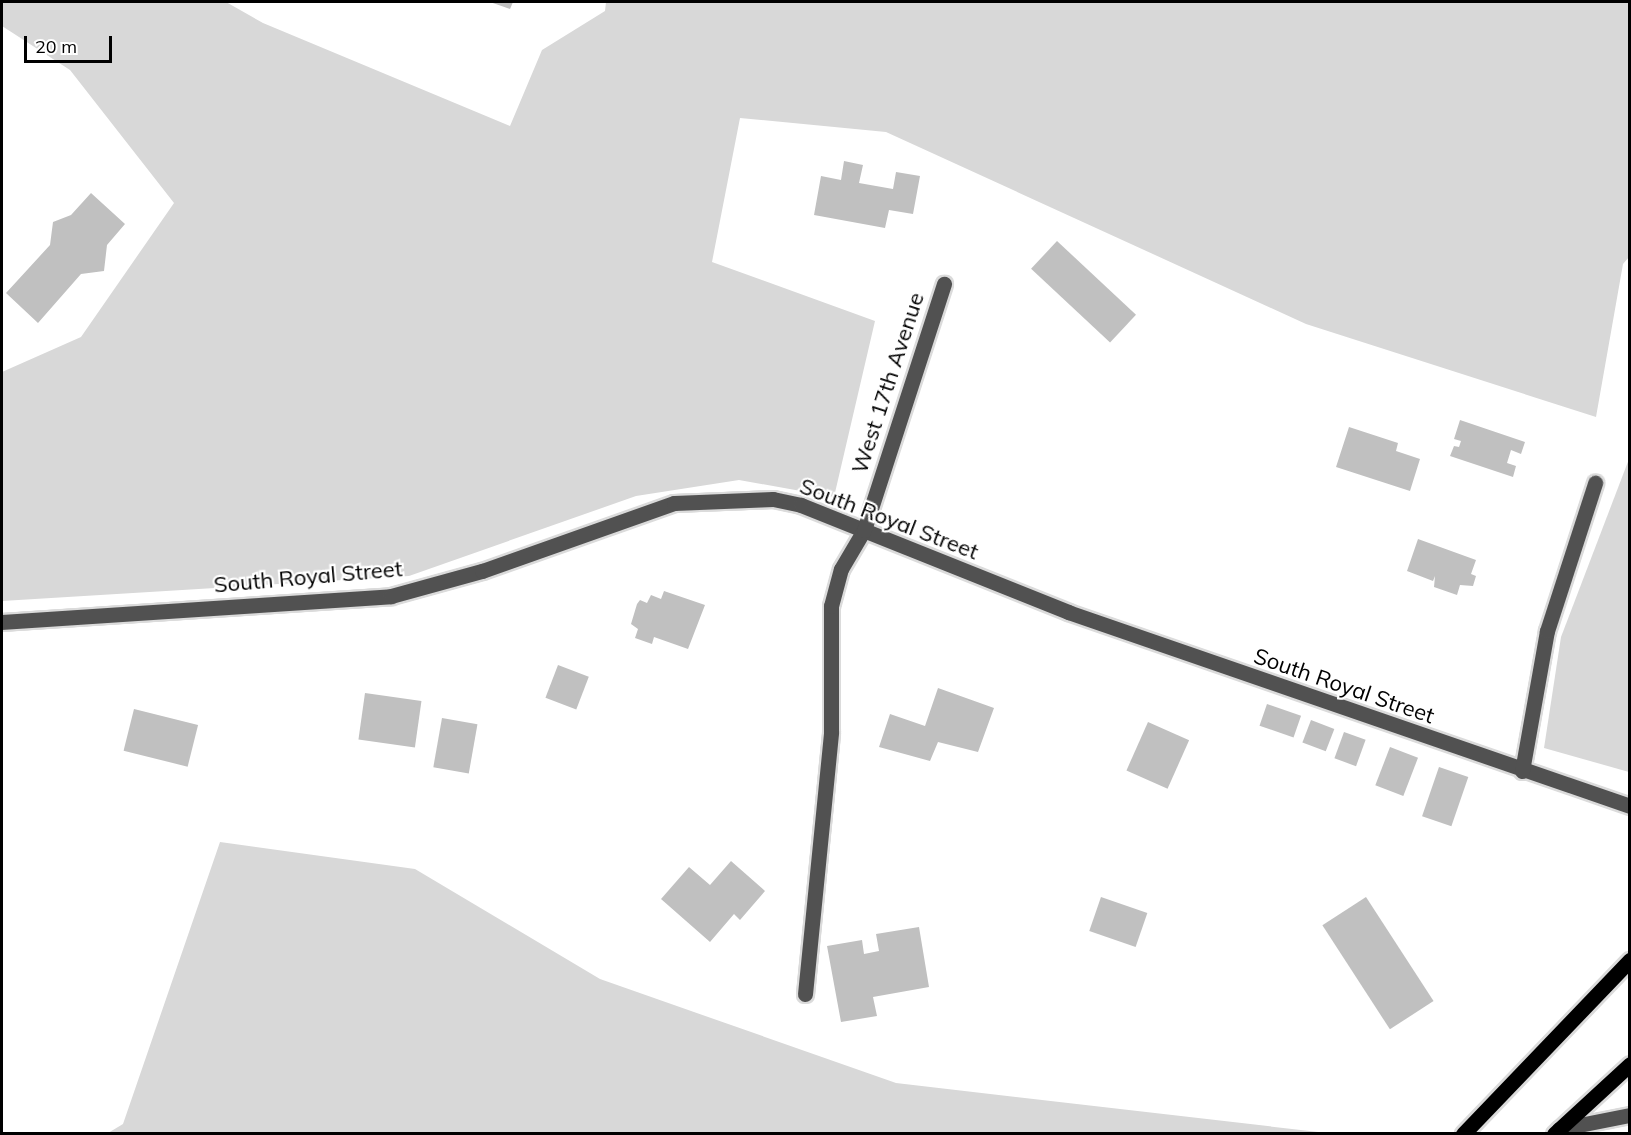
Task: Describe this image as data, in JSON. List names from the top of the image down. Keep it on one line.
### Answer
{"streets":{"street":["West 17th Avenue","South Royal Street"]},"crossings":[["West 17th Avenue","South Royal Street"]],"scale_bar":"20 m"}
